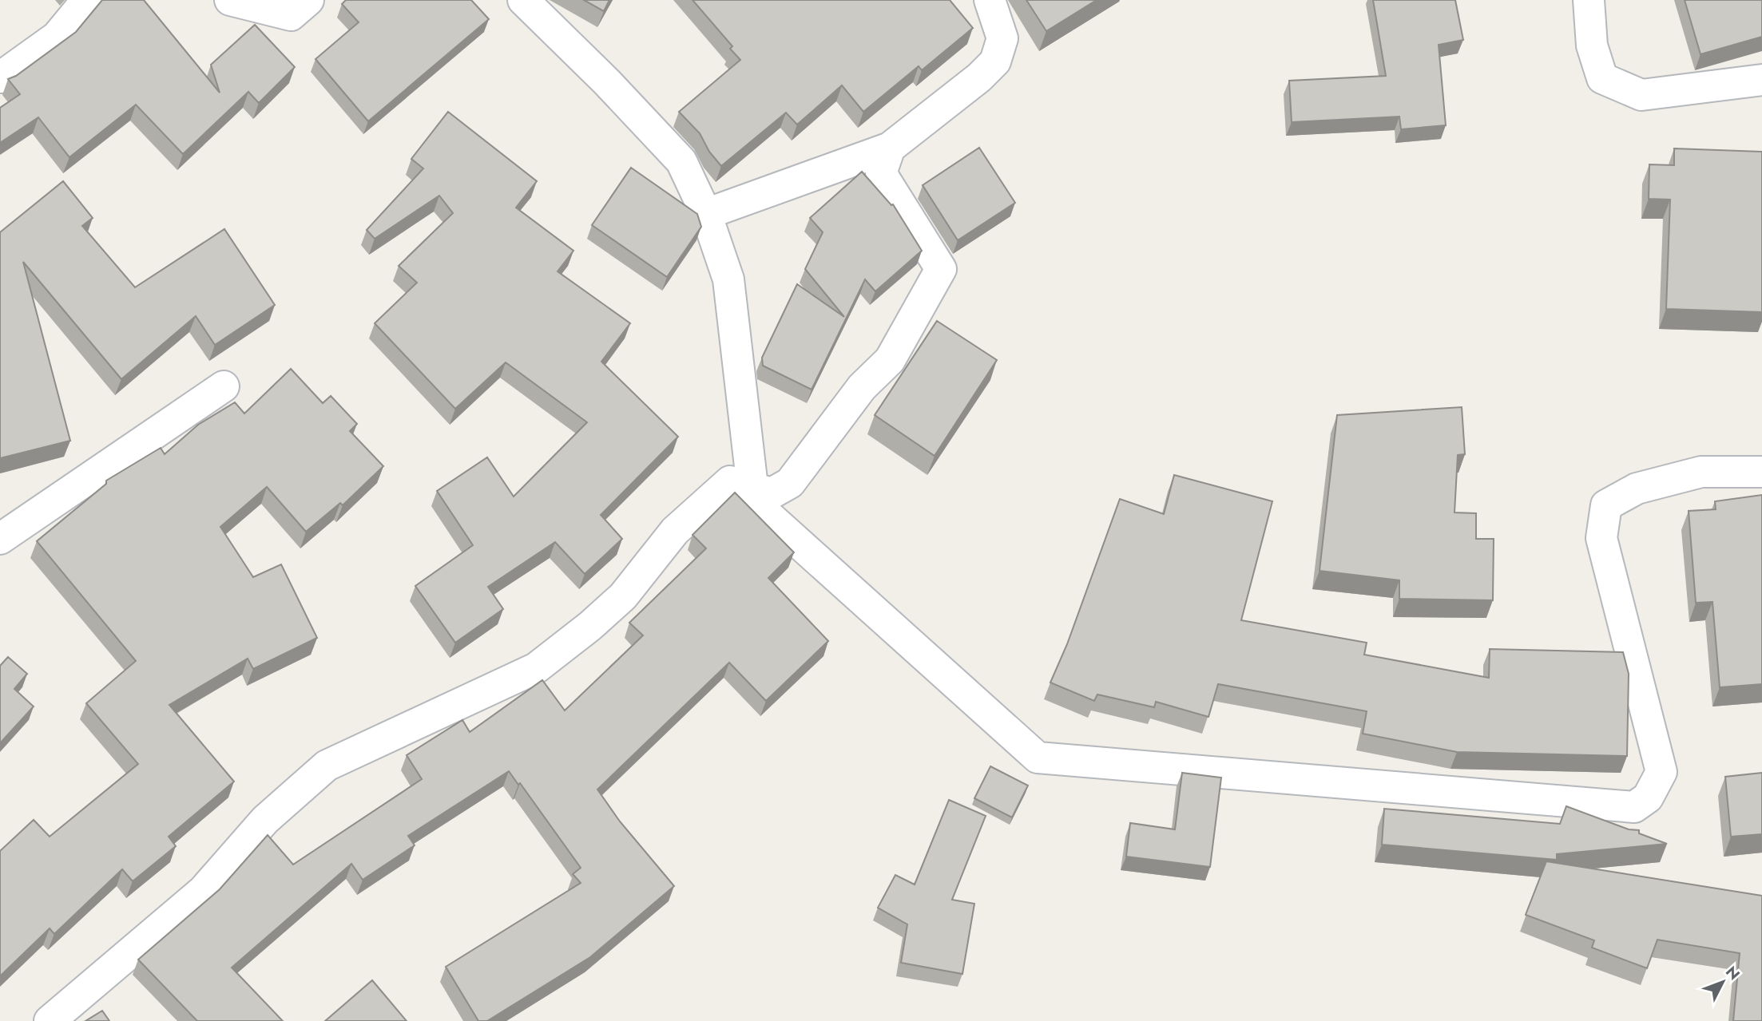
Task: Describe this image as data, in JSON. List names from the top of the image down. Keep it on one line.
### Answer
{"north":"top right"}
